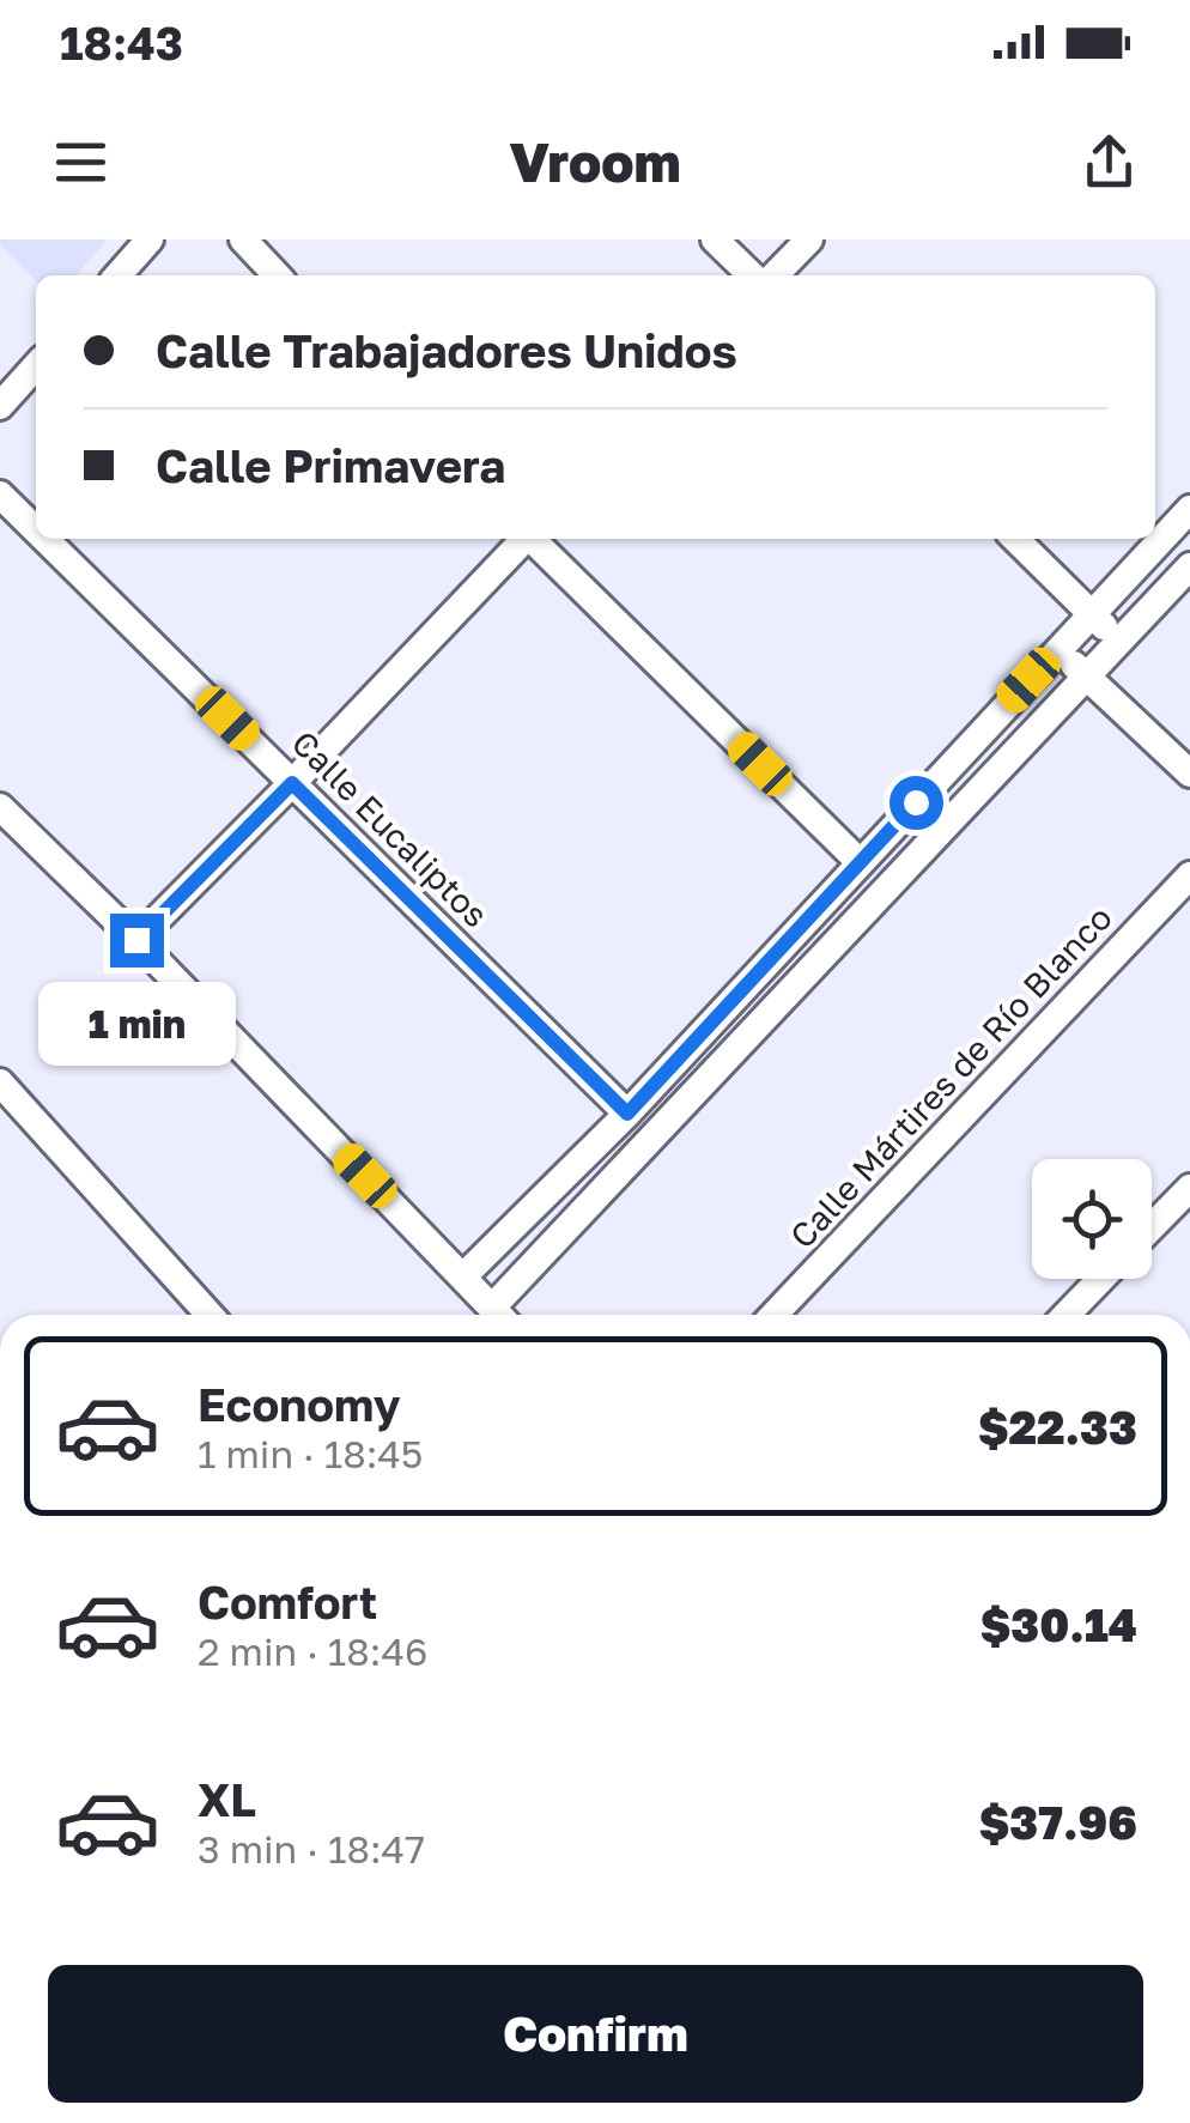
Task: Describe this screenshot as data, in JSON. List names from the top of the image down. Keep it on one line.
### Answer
{"streets":{"street":["Calle Eucaliptos","Calle Mártires de Río Blanco"]},"page":{"status":"18:43","header":"Vroom","banner":["Calle Trabajadores Unidos","Calle Primavera"],"bubble":"1 min","list":[{"name":"Economy","note":"1 min · 18:45","value":"$22.33"},{"name":"Comfort","note":"2 min · 18:46","value":"$30.14"},{"name":"XL","note":"3 min · 18:47","value":"$37.96"}],"buttons":"Confirm"}}
